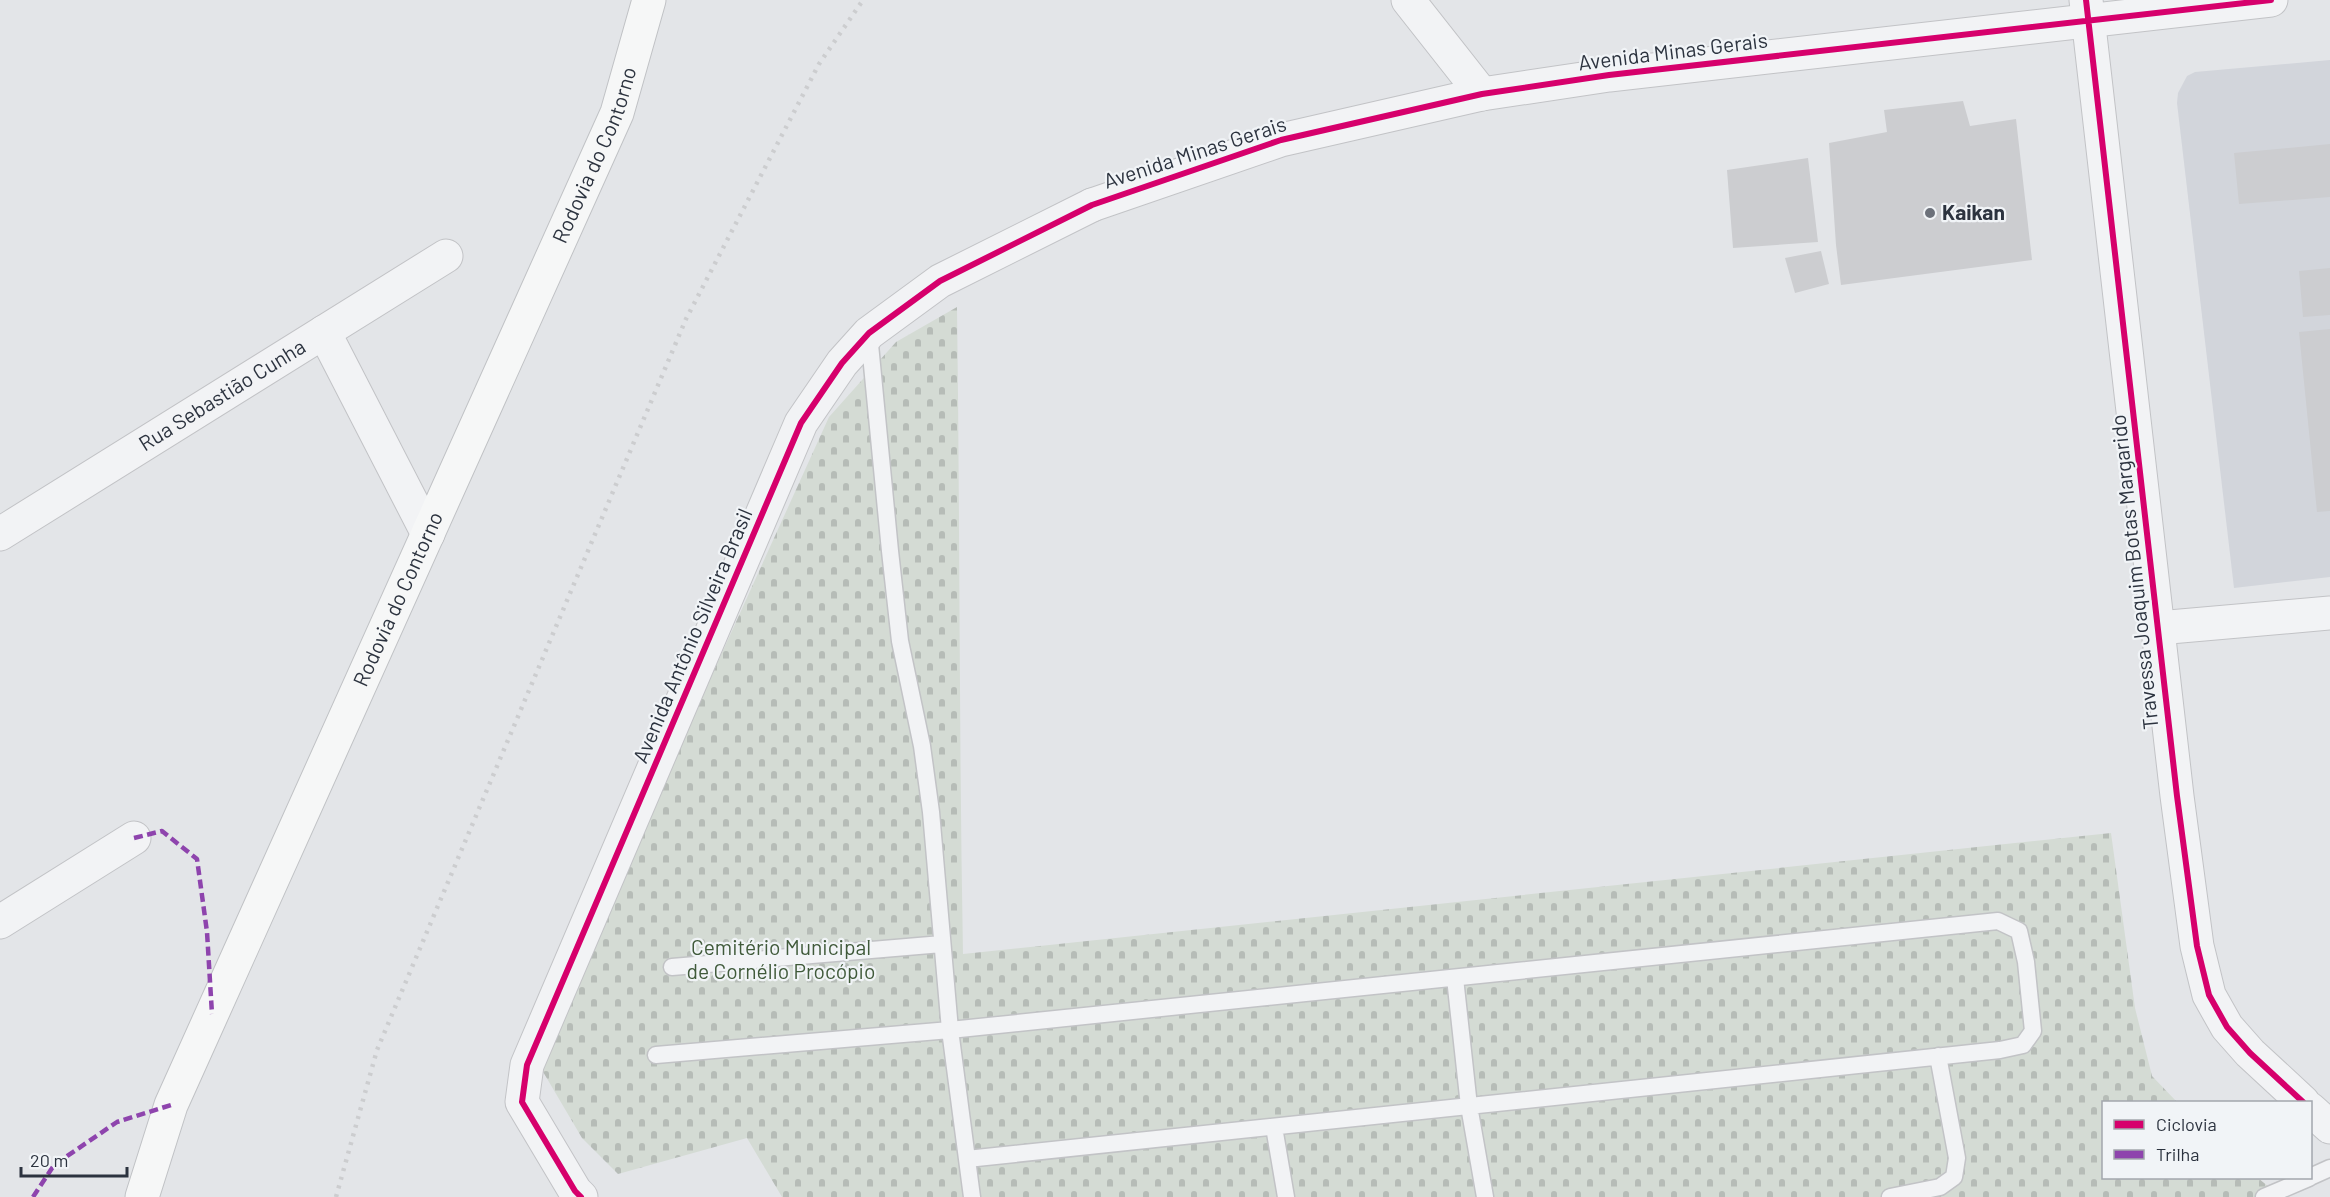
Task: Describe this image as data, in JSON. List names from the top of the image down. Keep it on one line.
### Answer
{"streets":{"main road":["Rodovia do Contorno"],"street":["Avenida Minas Gerais","Rua Sebastião Cunha","Travessa Joaquim Botas Margarido","Avenida Antônio Silveira Brasil"]},"crossings":[["Avenida Minas Gerais","Travessa Joaquim Botas Margarido"],["Avenida Minas Gerais","Avenida Antônio Silveira Brasil"]],"parks":["Cemitério Municipal de Cornélio Procópio"],"places":["Kaikan"],"legend":["Ciclovia","Trilha"],"scale_bar":"20 m"}
